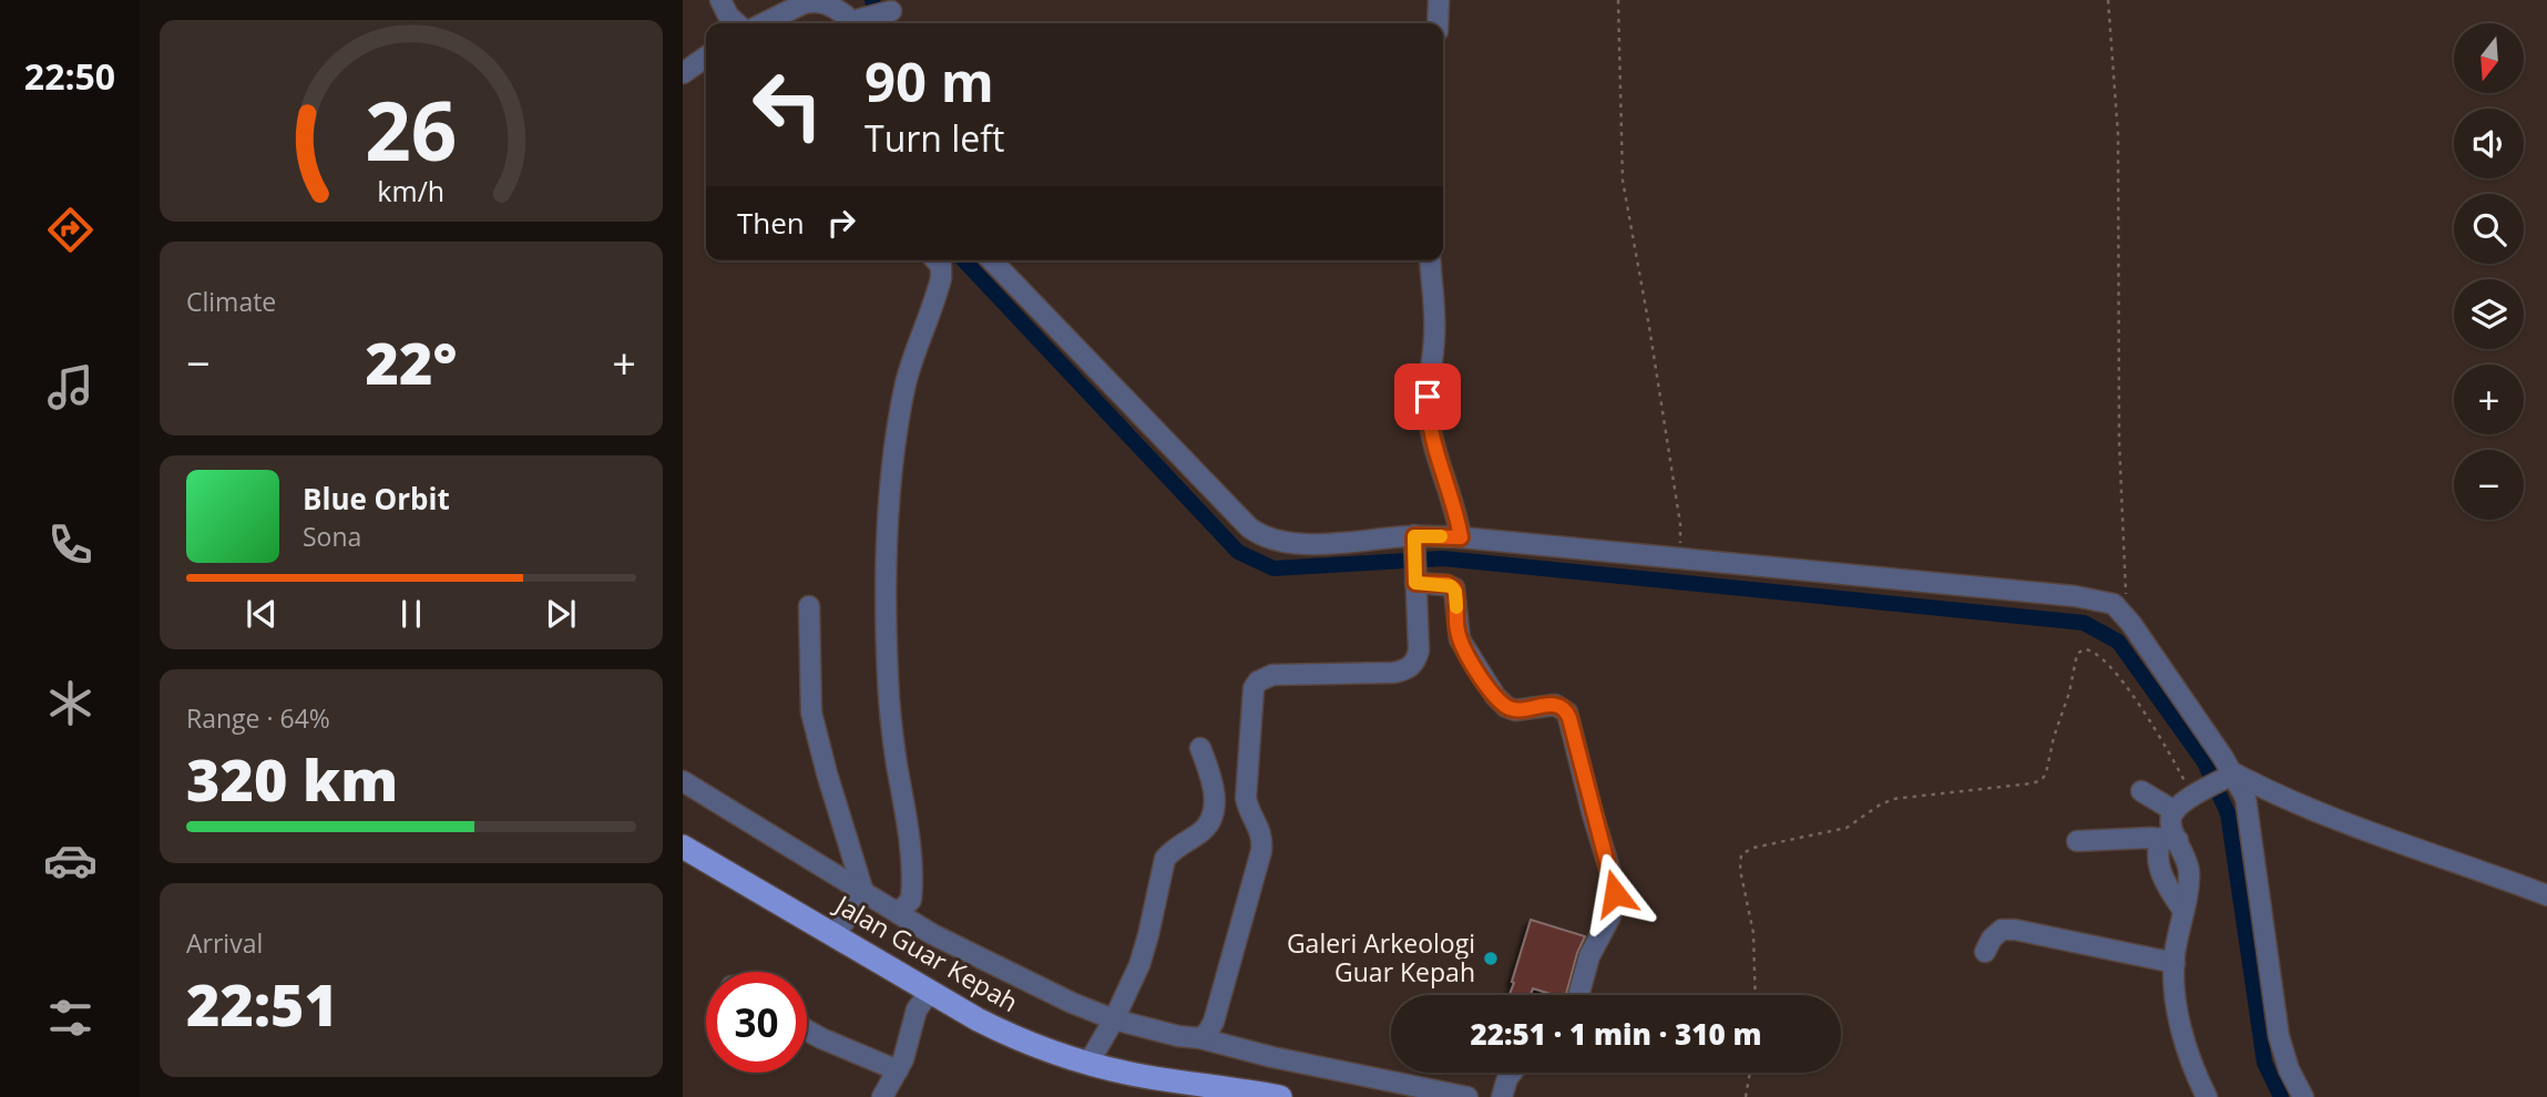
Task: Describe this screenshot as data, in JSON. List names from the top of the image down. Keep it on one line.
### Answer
{"streets":{"main road":["Jalan Guar Kepah"]},"places":["Galeri Arkeologi Guar Kepah"],"north":"bottom","page":{"tabs":"22:50","map_buttons":["+","−"],"turn":["90 m","Turn left"],"then":"Then","tile":["Climate",["Range · 64%","320 km"],["Arrival","22:51"]],"heat":["−","22°","+"],"song":["Blue Orbit","Sona"],"limit":"30","trip":"22:51 · 1 min · 310 m","gauge":["26","km/h"]}}
